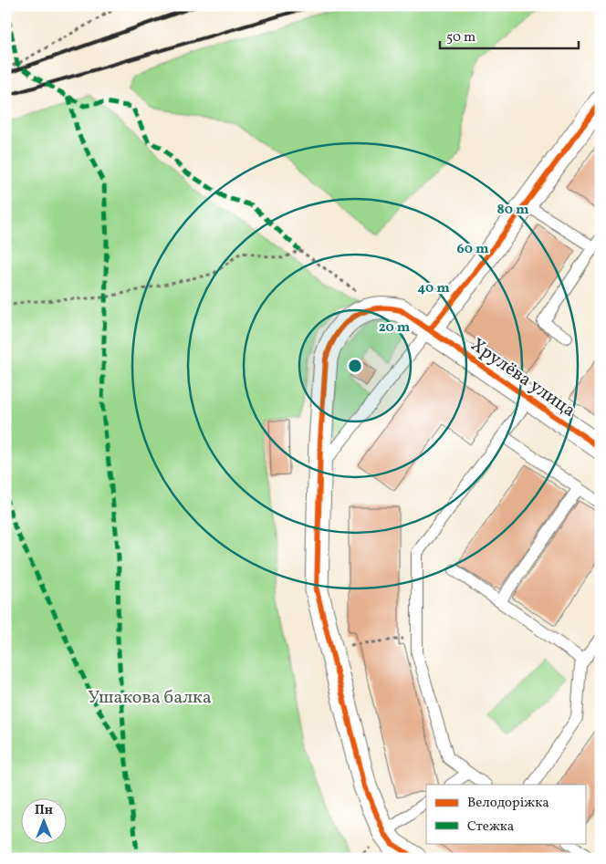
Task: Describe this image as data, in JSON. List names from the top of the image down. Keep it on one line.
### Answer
{"streets":{"street":["Хрулёва улица"]},"parks":["Ушакова балка"],"legend":["Велодоріжка","Стежка"],"scale_bar":"50 m","north":"top","rings":["80 m","60 m","40 m","20 m"]}
